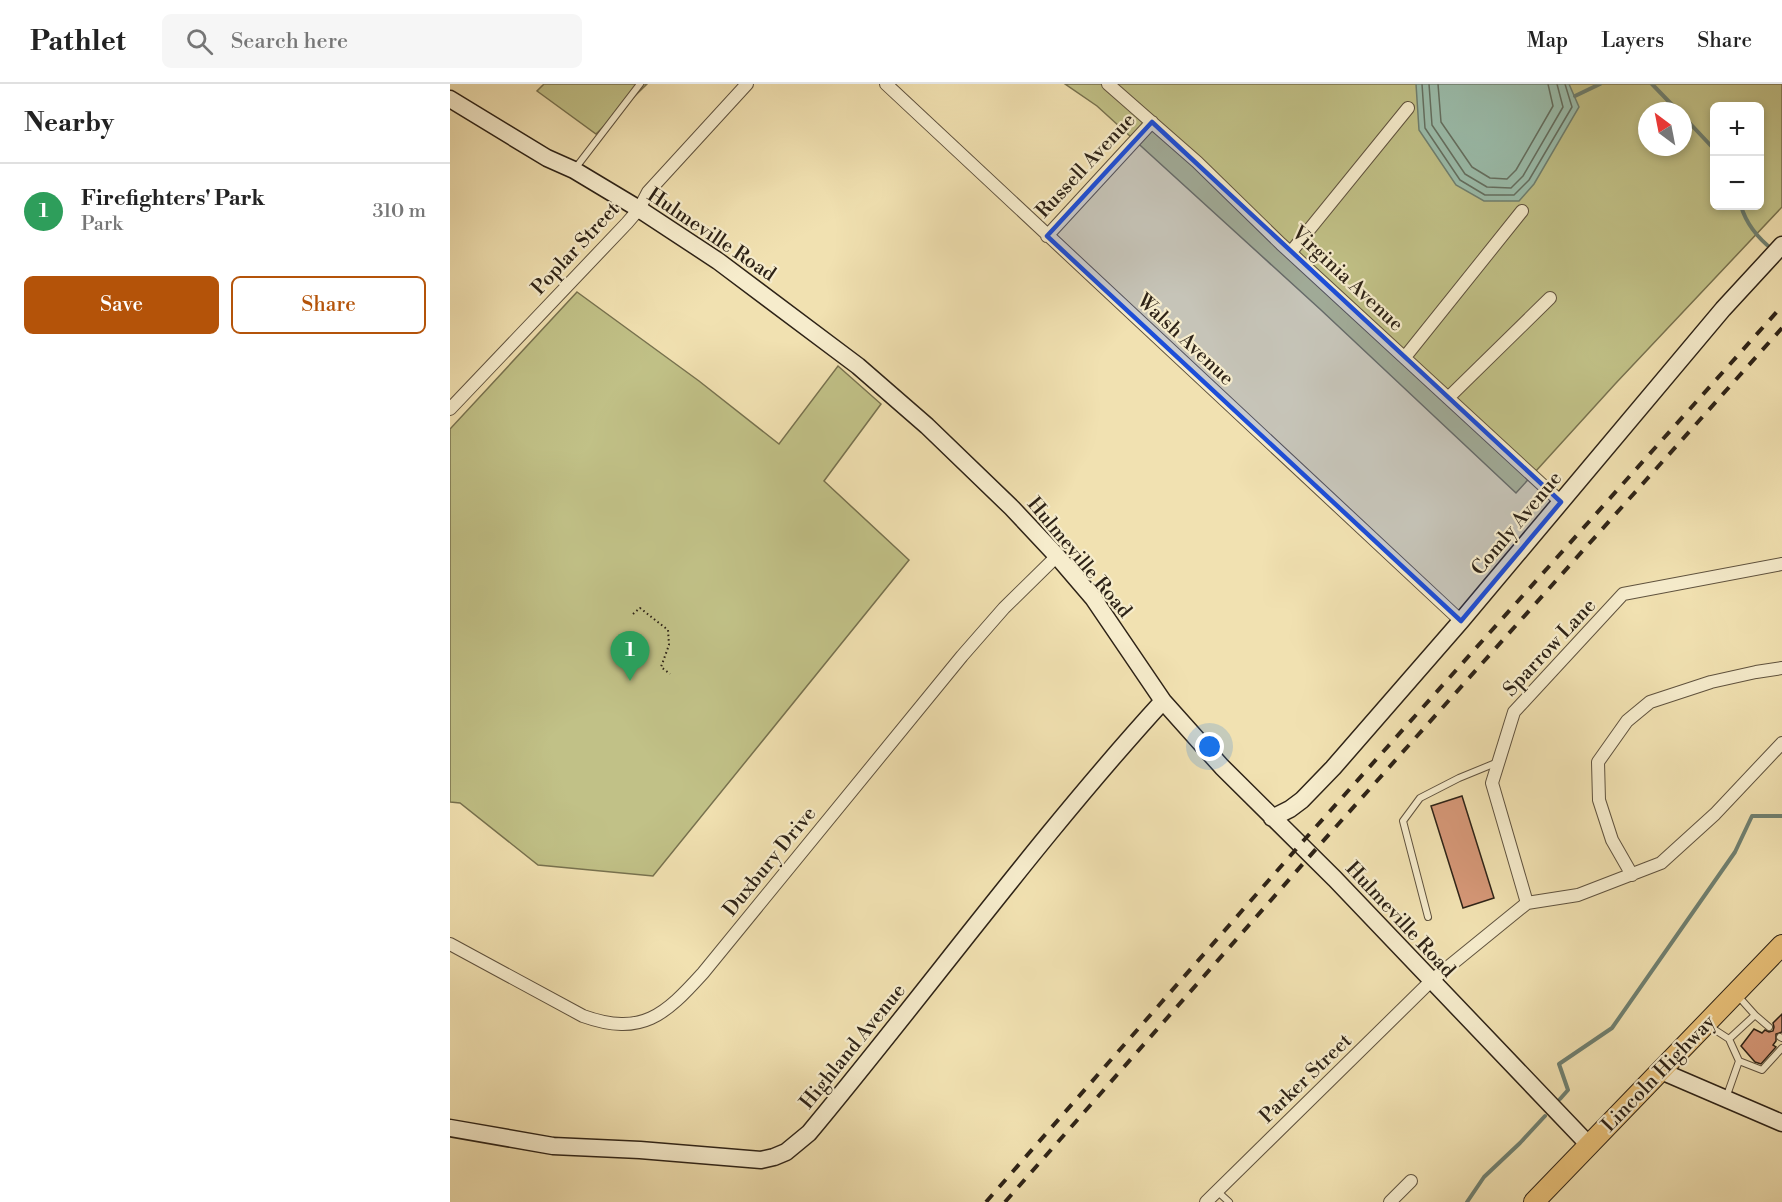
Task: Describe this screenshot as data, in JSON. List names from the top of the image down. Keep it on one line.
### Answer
{"streets":{"main road":["Lincoln Highway"],"street":["Russell Avenue","Hulmeville Road","Poplar Street","Virginia Avenue","Walsh Avenue","Comly Avenue","Sparrow Lane","Duxbury Drive","Highland Avenue","Parker Street"]},"crossings":[["Russell Avenue","Virginia Avenue"],["Russell Avenue","Walsh Avenue"],["Hulmeville Road","Poplar Street"],["Hulmeville Road","Comly Avenue"],["Hulmeville Road","Duxbury Drive"],["Hulmeville Road","Highland Avenue"],["Hulmeville Road","Lincoln Highway"],["Hulmeville Road","Parker Street"],["Virginia Avenue","Comly Avenue"],["Walsh Avenue","Comly Avenue"]],"north":"top left","page":{"header":"Pathlet","search":"Search here","nav":["Map","Layers","Share"],"heading":"Nearby","map_buttons":["+","−"],"list":[{"mark":"1","name":"Firefighters' Park","note":"Park","value":"310 m"}],"buttons":["Save","Share"],"pins":"1"}}
